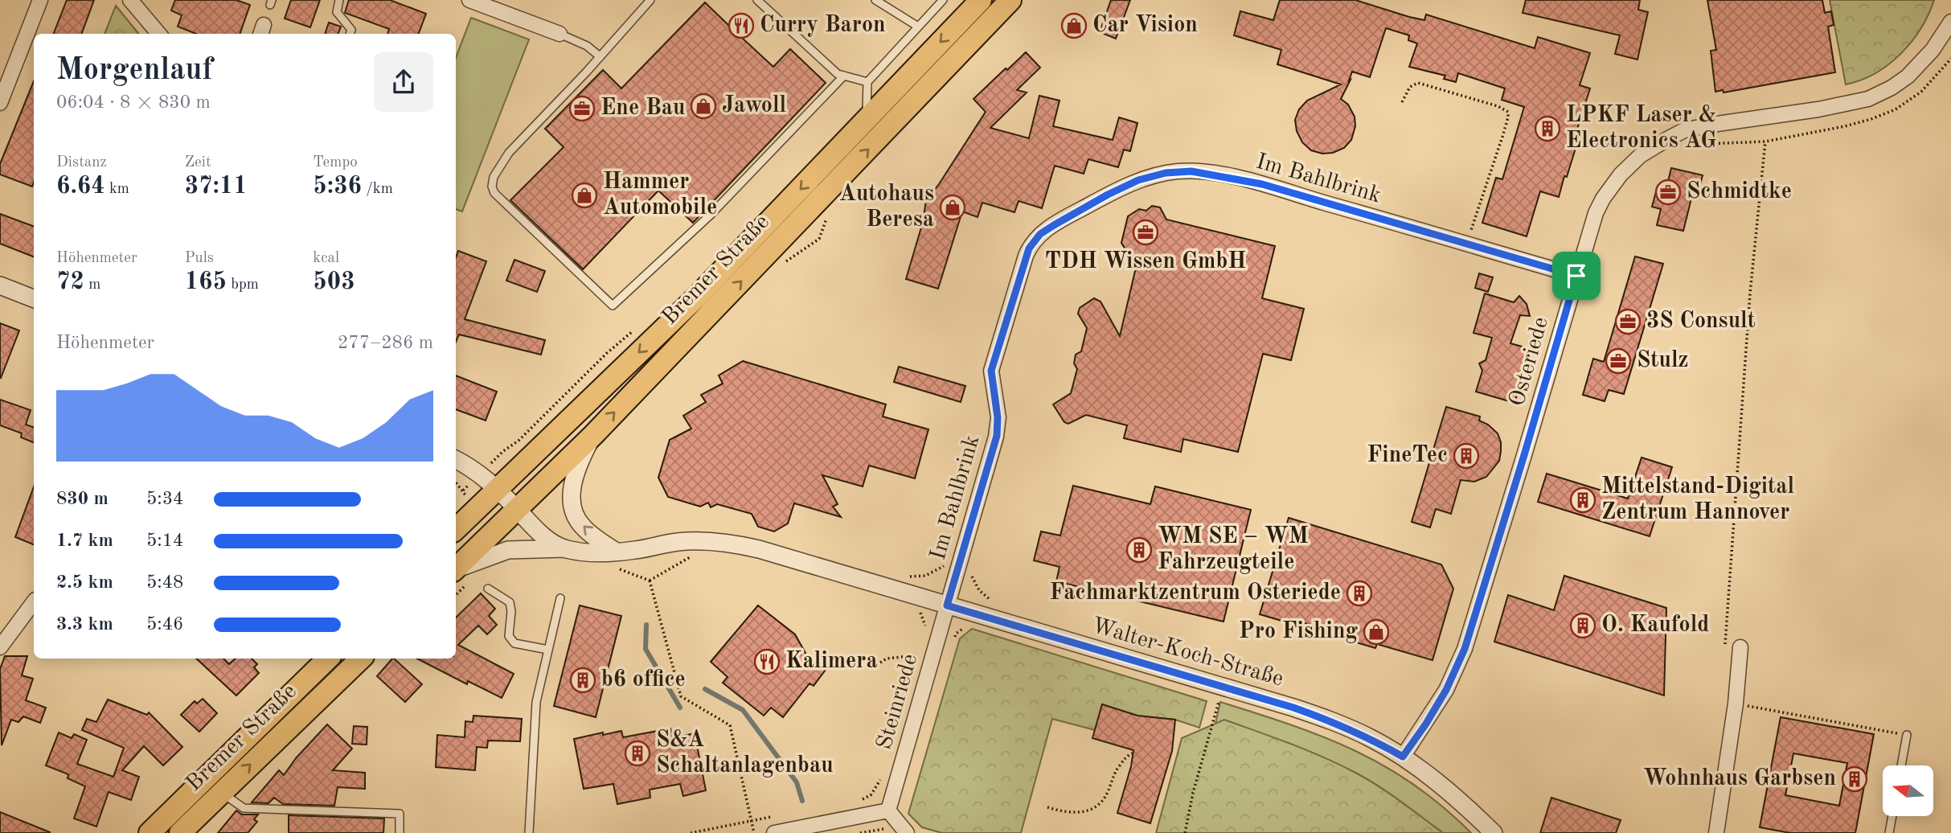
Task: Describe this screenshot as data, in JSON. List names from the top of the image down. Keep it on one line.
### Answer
{"streets":{"main road":["Bremer Straße"],"street":["Im Bahlbrink","Osteriede","Walter-Koch-Straße","Steinriede"]},"crossings":[["Im Bahlbrink","Osteriede"],["Im Bahlbrink","Walter-Koch-Straße"],["Im Bahlbrink","Steinriede"],["Bremer Straße","Walter-Koch-Straße"],["Osteriede","Walter-Koch-Straße"],["Walter-Koch-Straße","Steinriede"]],"places":{"restaurant":["Curry Baron","Kalimera"],"shop":["Car Vision","Jawoll","Hammer Automobile","Autohaus Beresa","Pro Fishing"],"office":["Ene Bau","Schmidtke","TDH Wissen GmbH","3S Consult","Stulz"],"building":["LPKF Laser & Electronics AG","FineTec","Mittelstand-Digital Zentrum Hannover","WM SE – WM Fahrzeugteile","Fachmarktzentrum Osteriede","O. Kaufold","b6 office","S&A Schaltanlagenbau","Wohnhaus Garbsen"]},"north":"left","page":{"heading":["Morgenlauf","06:04 · 8 × 830 m"],"stats":[["Distanz","6.64 km"],["Zeit","37:11"],["Tempo","5:36 /km"],["Höhenmeter","72 m"],["Puls","165 bpm"],["kcal","503"]],"chart":["Höhenmeter","277–286 m"],"list":[{"name":"830 m","note":"5:34"},{"name":"1.7 km","note":"5:14"},{"name":"2.5 km","note":"5:48"},{"name":"3.3 km","note":"5:46"}]}}
